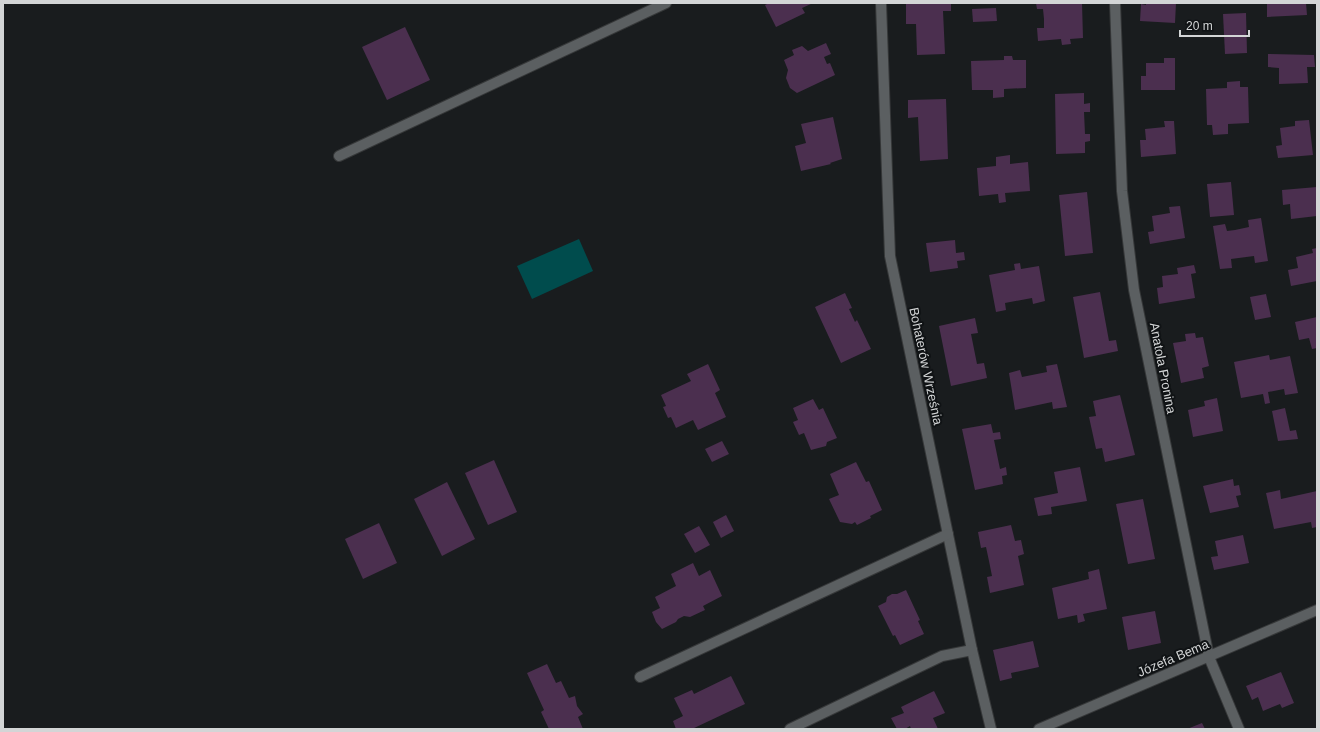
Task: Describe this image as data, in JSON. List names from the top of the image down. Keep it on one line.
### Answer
{"streets":{"street":["Bohaterów Września","Anatola Pronina","Józefa Bema"]},"crossings":[["Anatola Pronina","Józefa Bema"]],"scale_bar":"20 m"}
